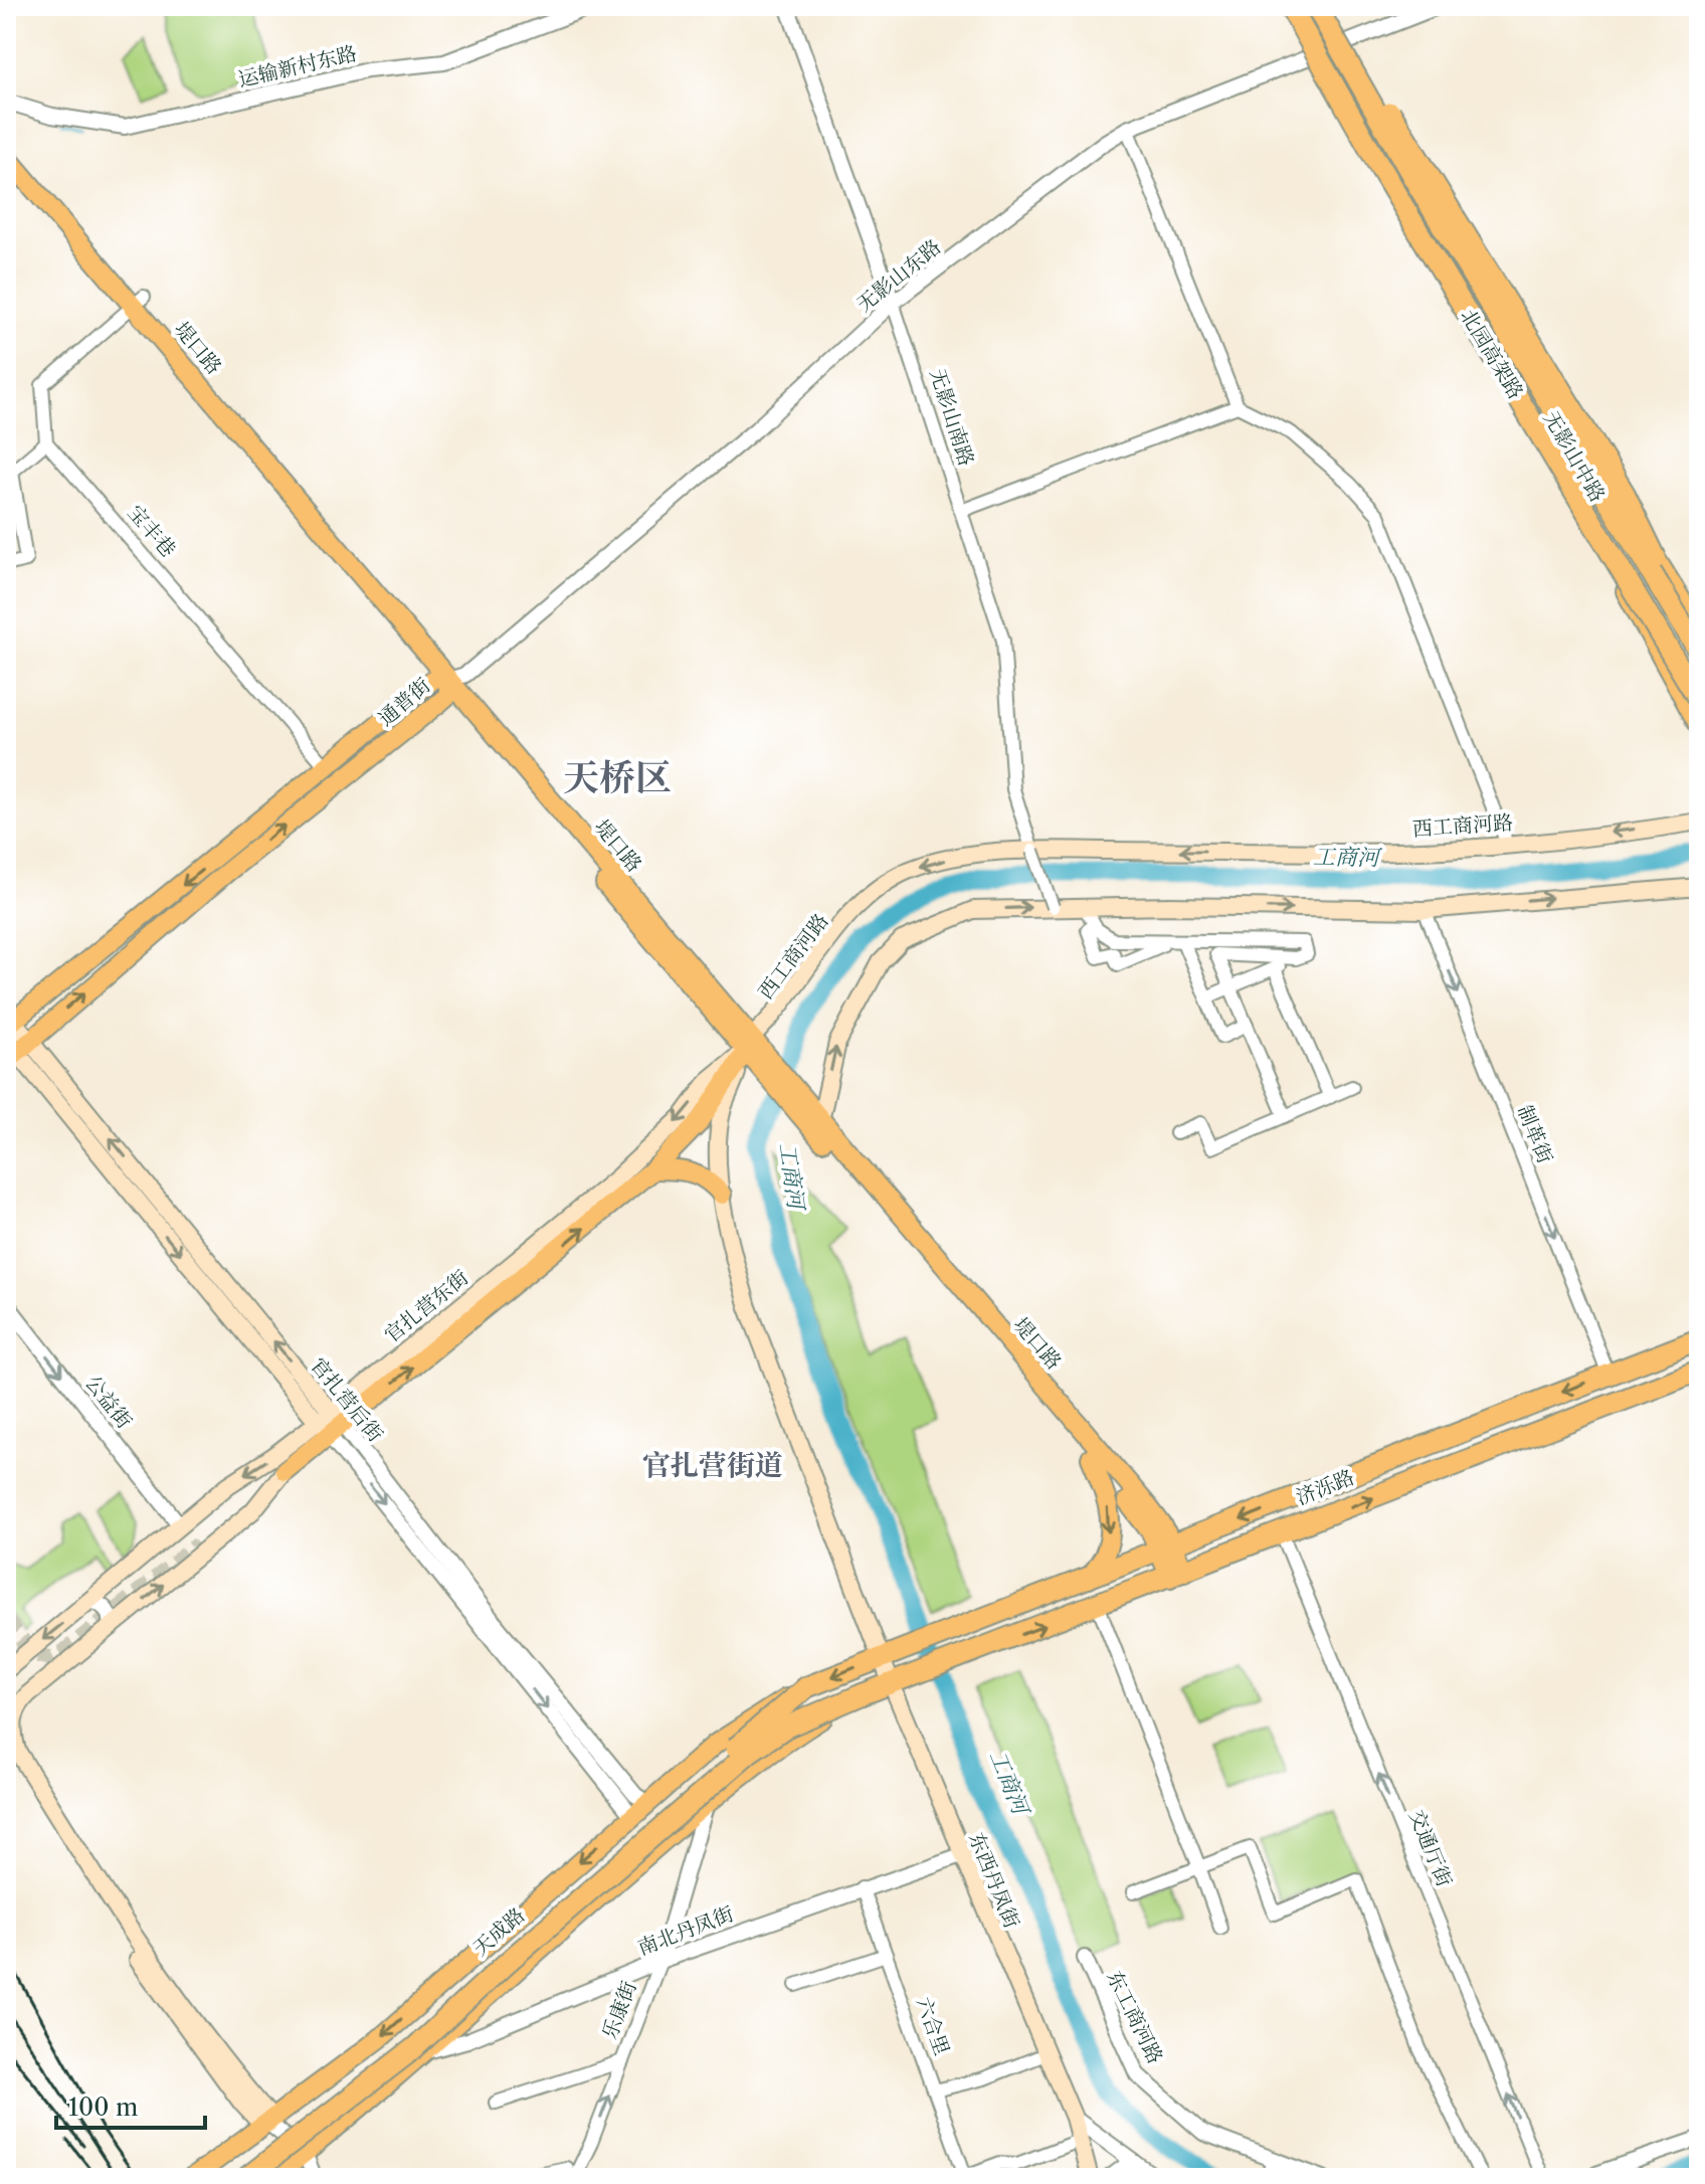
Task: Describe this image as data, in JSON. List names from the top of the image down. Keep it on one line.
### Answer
{"streets":{"highway":["北园高架路","济泺路","天成路"],"main road":["堤口路","无影山中路","通普街","西工商河路","官扎营东街","官扎营后街","东西丹凤街"],"street":["运输新村东路","无影山东路","无影山南路","宝丰巷","制革街","公益街","交通厅街","南北丹凤街","乐康街","东工商河路","六合里"]},"crossings":[["无影山东路","堤口路"],["无影山东路","北园高架路"],["无影山东路","无影山南路"],["无影山东路","无影山中路"],["无影山东路","通普街"],["堤口路","通普街"],["堤口路","西工商河路"],["堤口路","官扎营东街"],["堤口路","济泺路"],["无影山南路","西工商河路"],["宝丰巷","通普街"],["通普街","官扎营后街"],["西工商河路","官扎营东街"],["西工商河路","济泺路"],["西工商河路","东西丹凤街"],["西工商河路","天成路"],["制革街","济泺路"],["官扎营东街","官扎营后街"],["官扎营东街","公益街"],["官扎营东街","天成路"],["官扎营后街","天成路"],["济泺路","交通厅街"],["济泺路","东西丹凤街"],["济泺路","天成路"],["东西丹凤街","南北丹凤街"],["东西丹凤街","天成路"],["南北丹凤街","天成路"],["南北丹凤街","乐康街"],["南北丹凤街","六合里"],["天成路","乐康街"]],"one_way":["制革街","公益街","交通厅街"],"districts":["天桥区","官扎营街道"],"water":["工商河"],"scale_bar":"100 m"}
